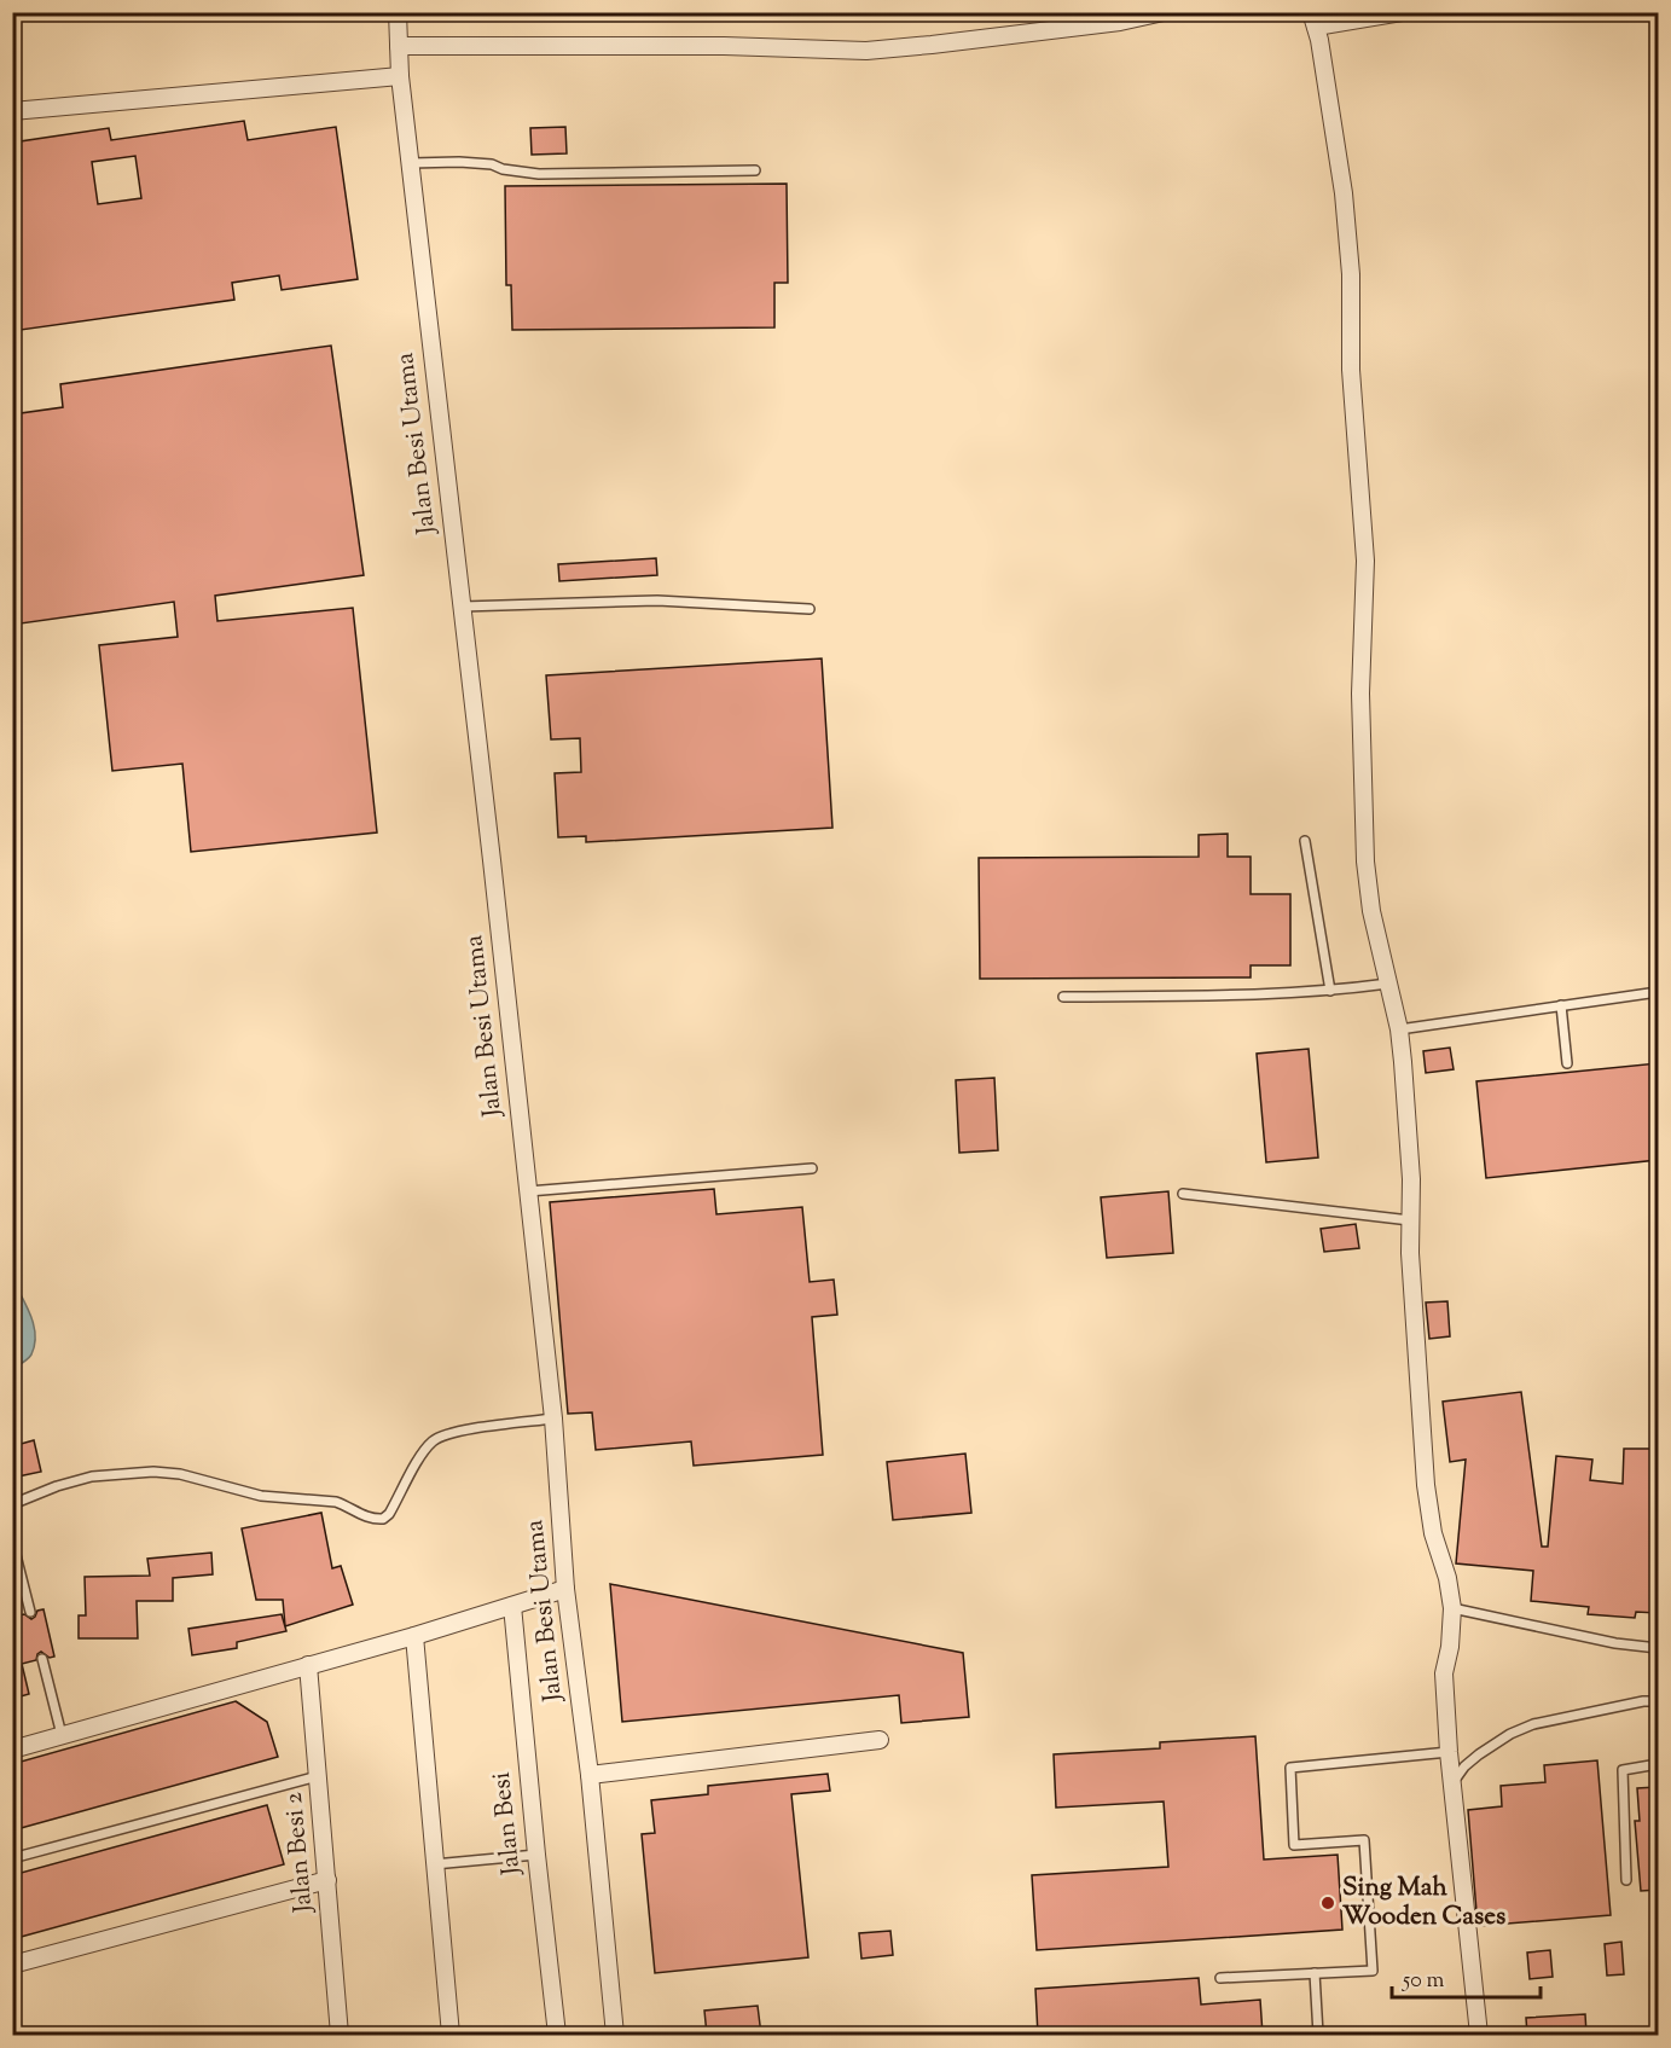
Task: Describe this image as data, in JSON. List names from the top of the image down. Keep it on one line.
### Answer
{"streets":{"street":["Jalan Besi Utama","Jalan Besi","Jalan Besi 2"]},"places":["Sing Mah Wooden Cases"],"scale_bar":"50 m"}
